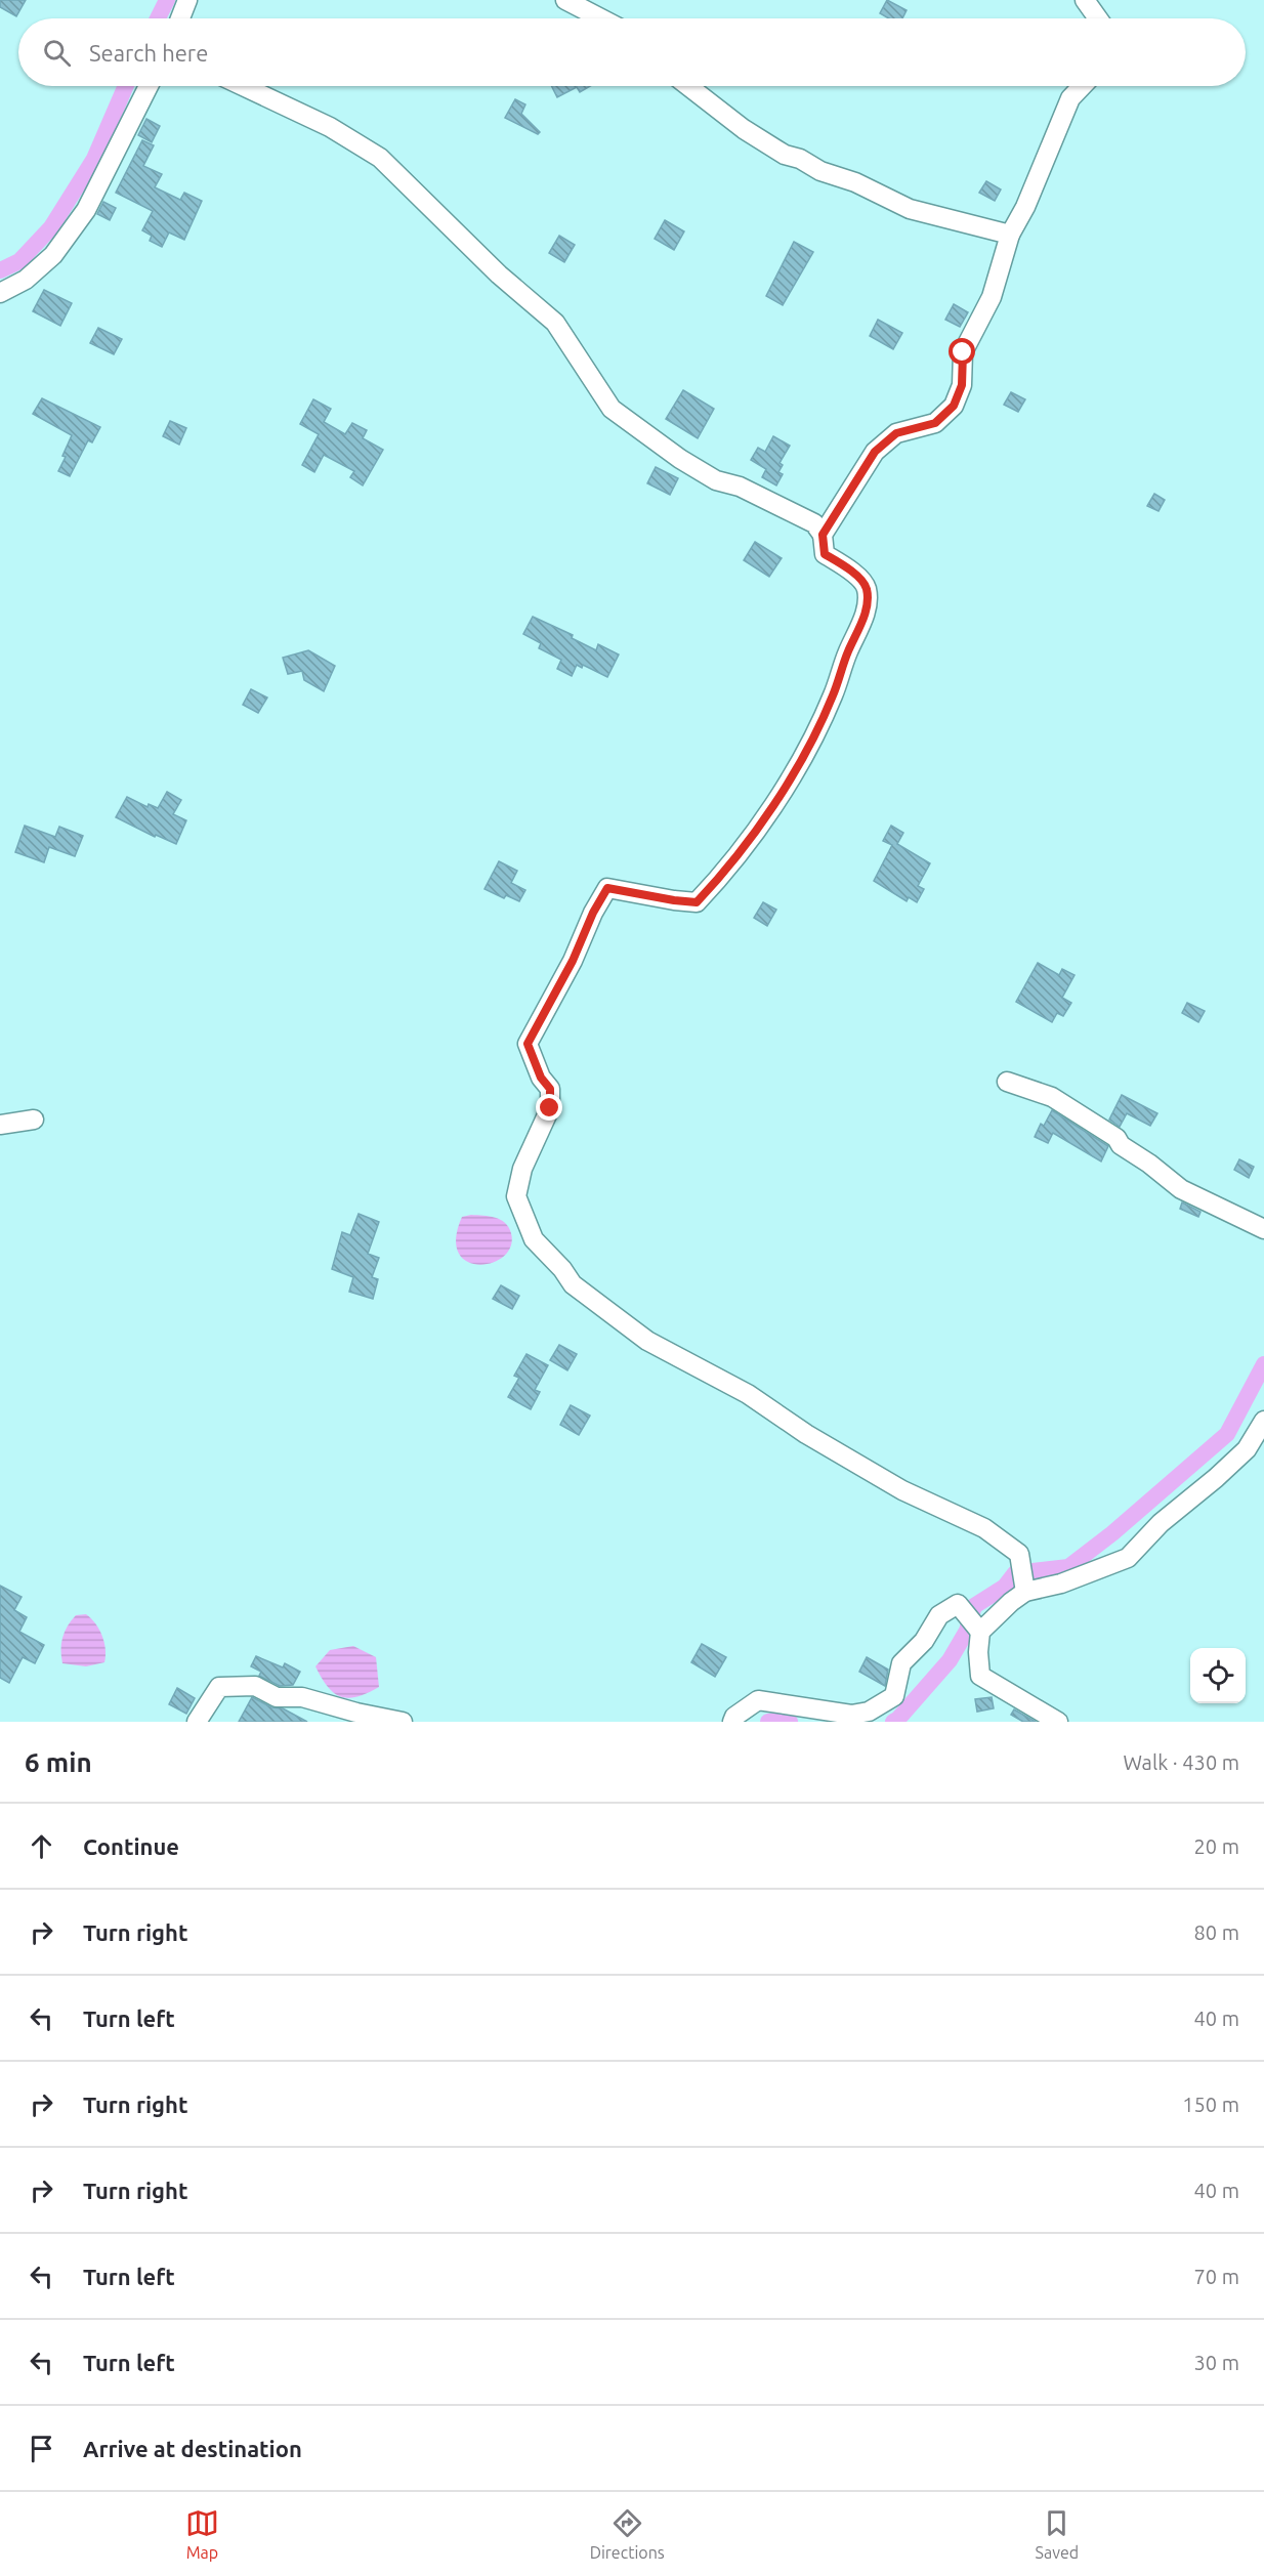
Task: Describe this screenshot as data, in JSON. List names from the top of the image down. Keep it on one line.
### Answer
{"page":{"search":"Search here","heading":["6 min","Walk · 430 m"],"list":[["Continue","20 m"],["Turn right","80 m"],["Turn left","40 m"],["Turn right","150 m"],["Turn right","40 m"],["Turn left","70 m"],["Turn left","30 m"],"Arrive at destination"],"nav":["Map","Directions","Saved"]}}
